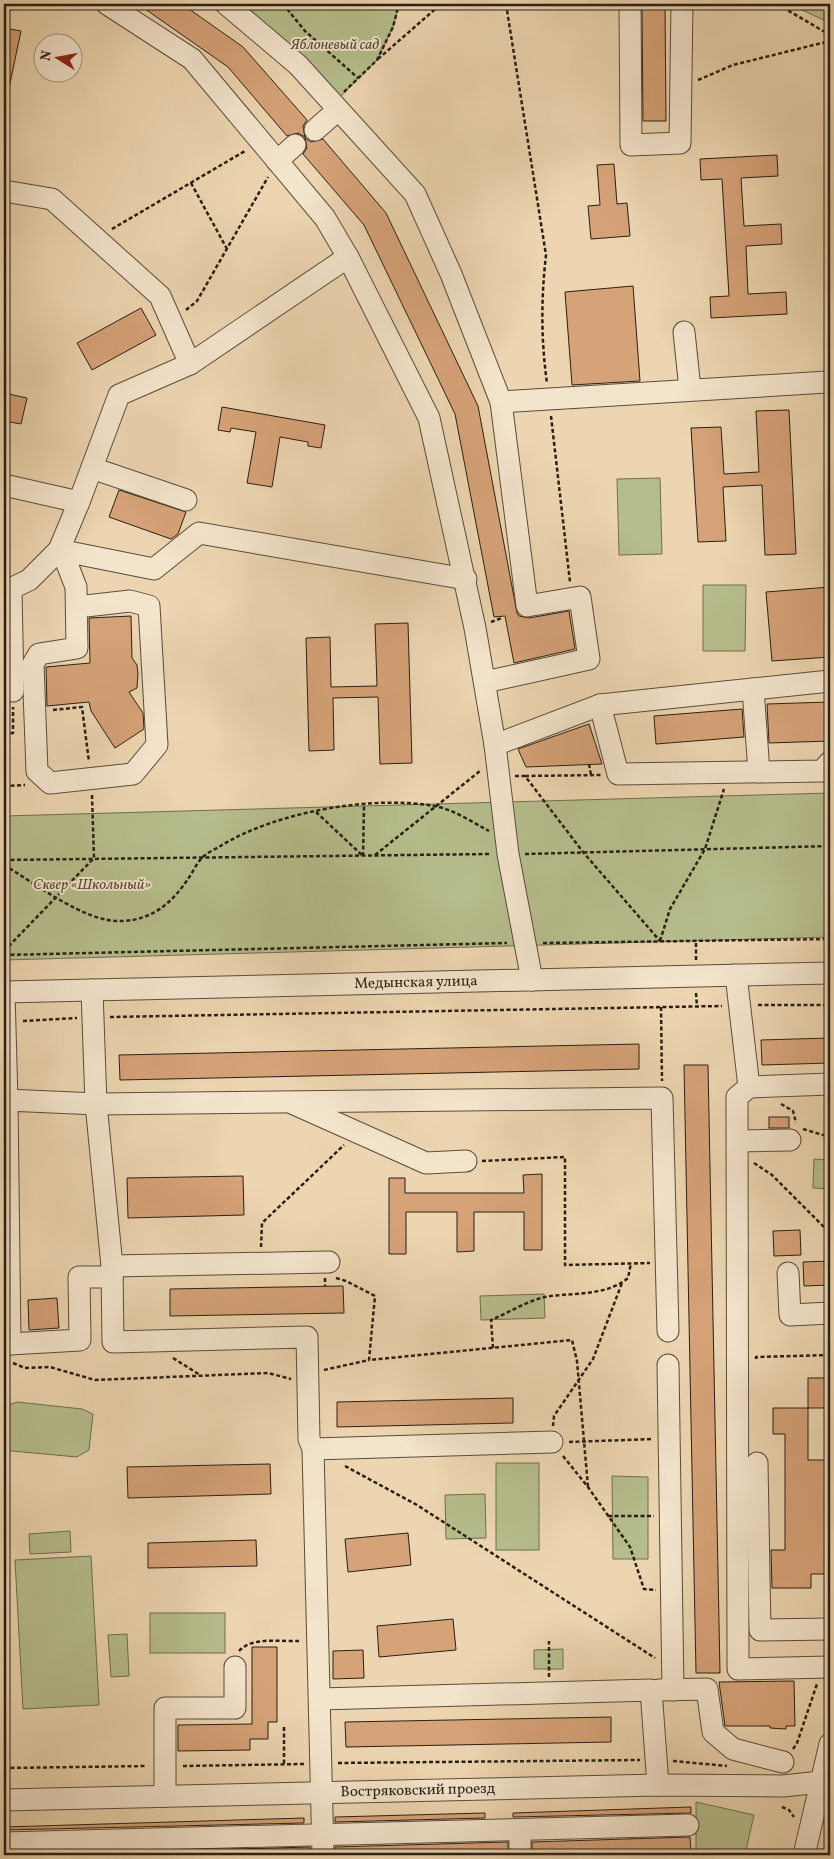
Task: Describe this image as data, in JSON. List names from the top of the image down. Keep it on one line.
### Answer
{"streets":{"street":["Медынская улица","Востряковский проезд"]},"parks":["Яблоневый сад","Сквер «Школьный»"],"north":"left"}
